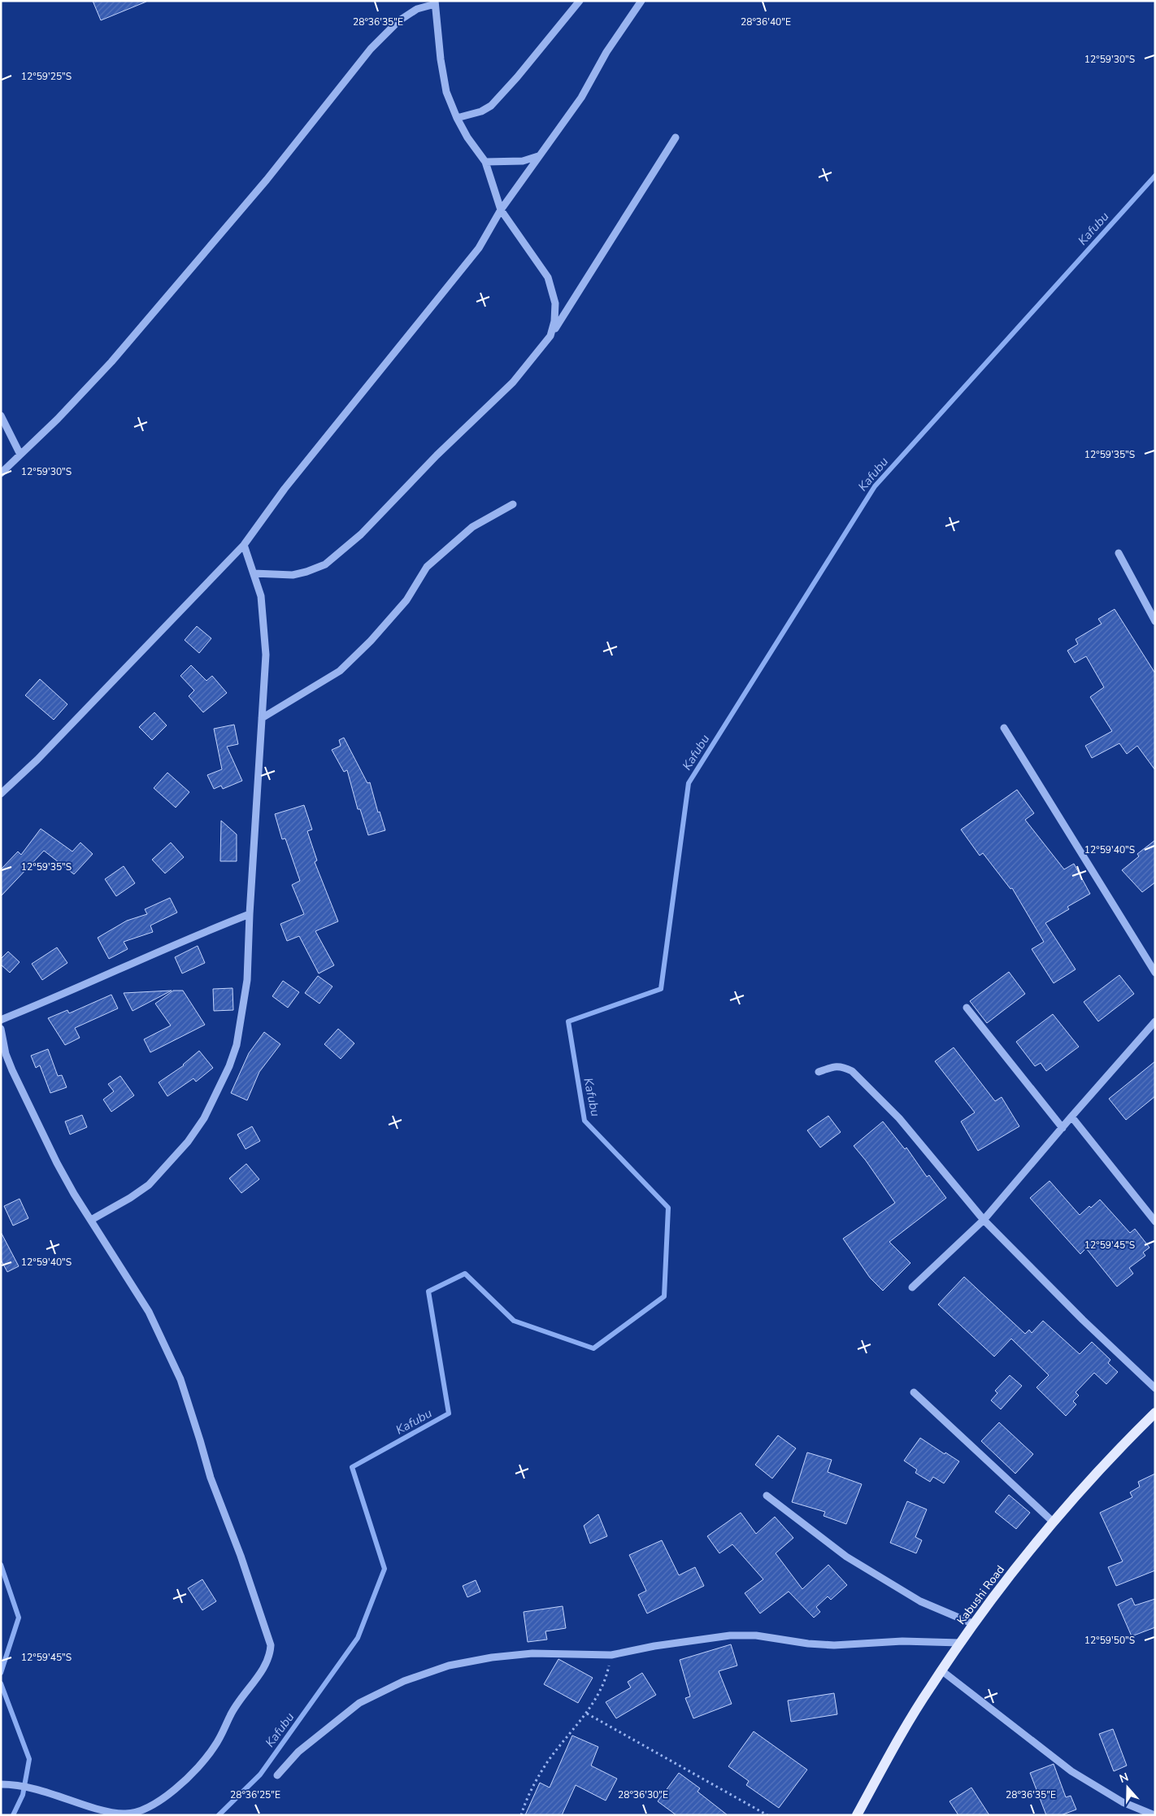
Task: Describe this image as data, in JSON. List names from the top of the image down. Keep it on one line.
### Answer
{"streets":{"main road":["Kabushi Road"]},"water":["Kafubu"],"north":"top","coordinates":["28°36'35\"E","28°36'40\"E","12°59'30\"S","12°59'25\"S","12°59'35\"S","12°59'40\"S","12°59'45\"S","12°59'50\"S","28°36'25\"E","28°36'30\"E"]}
